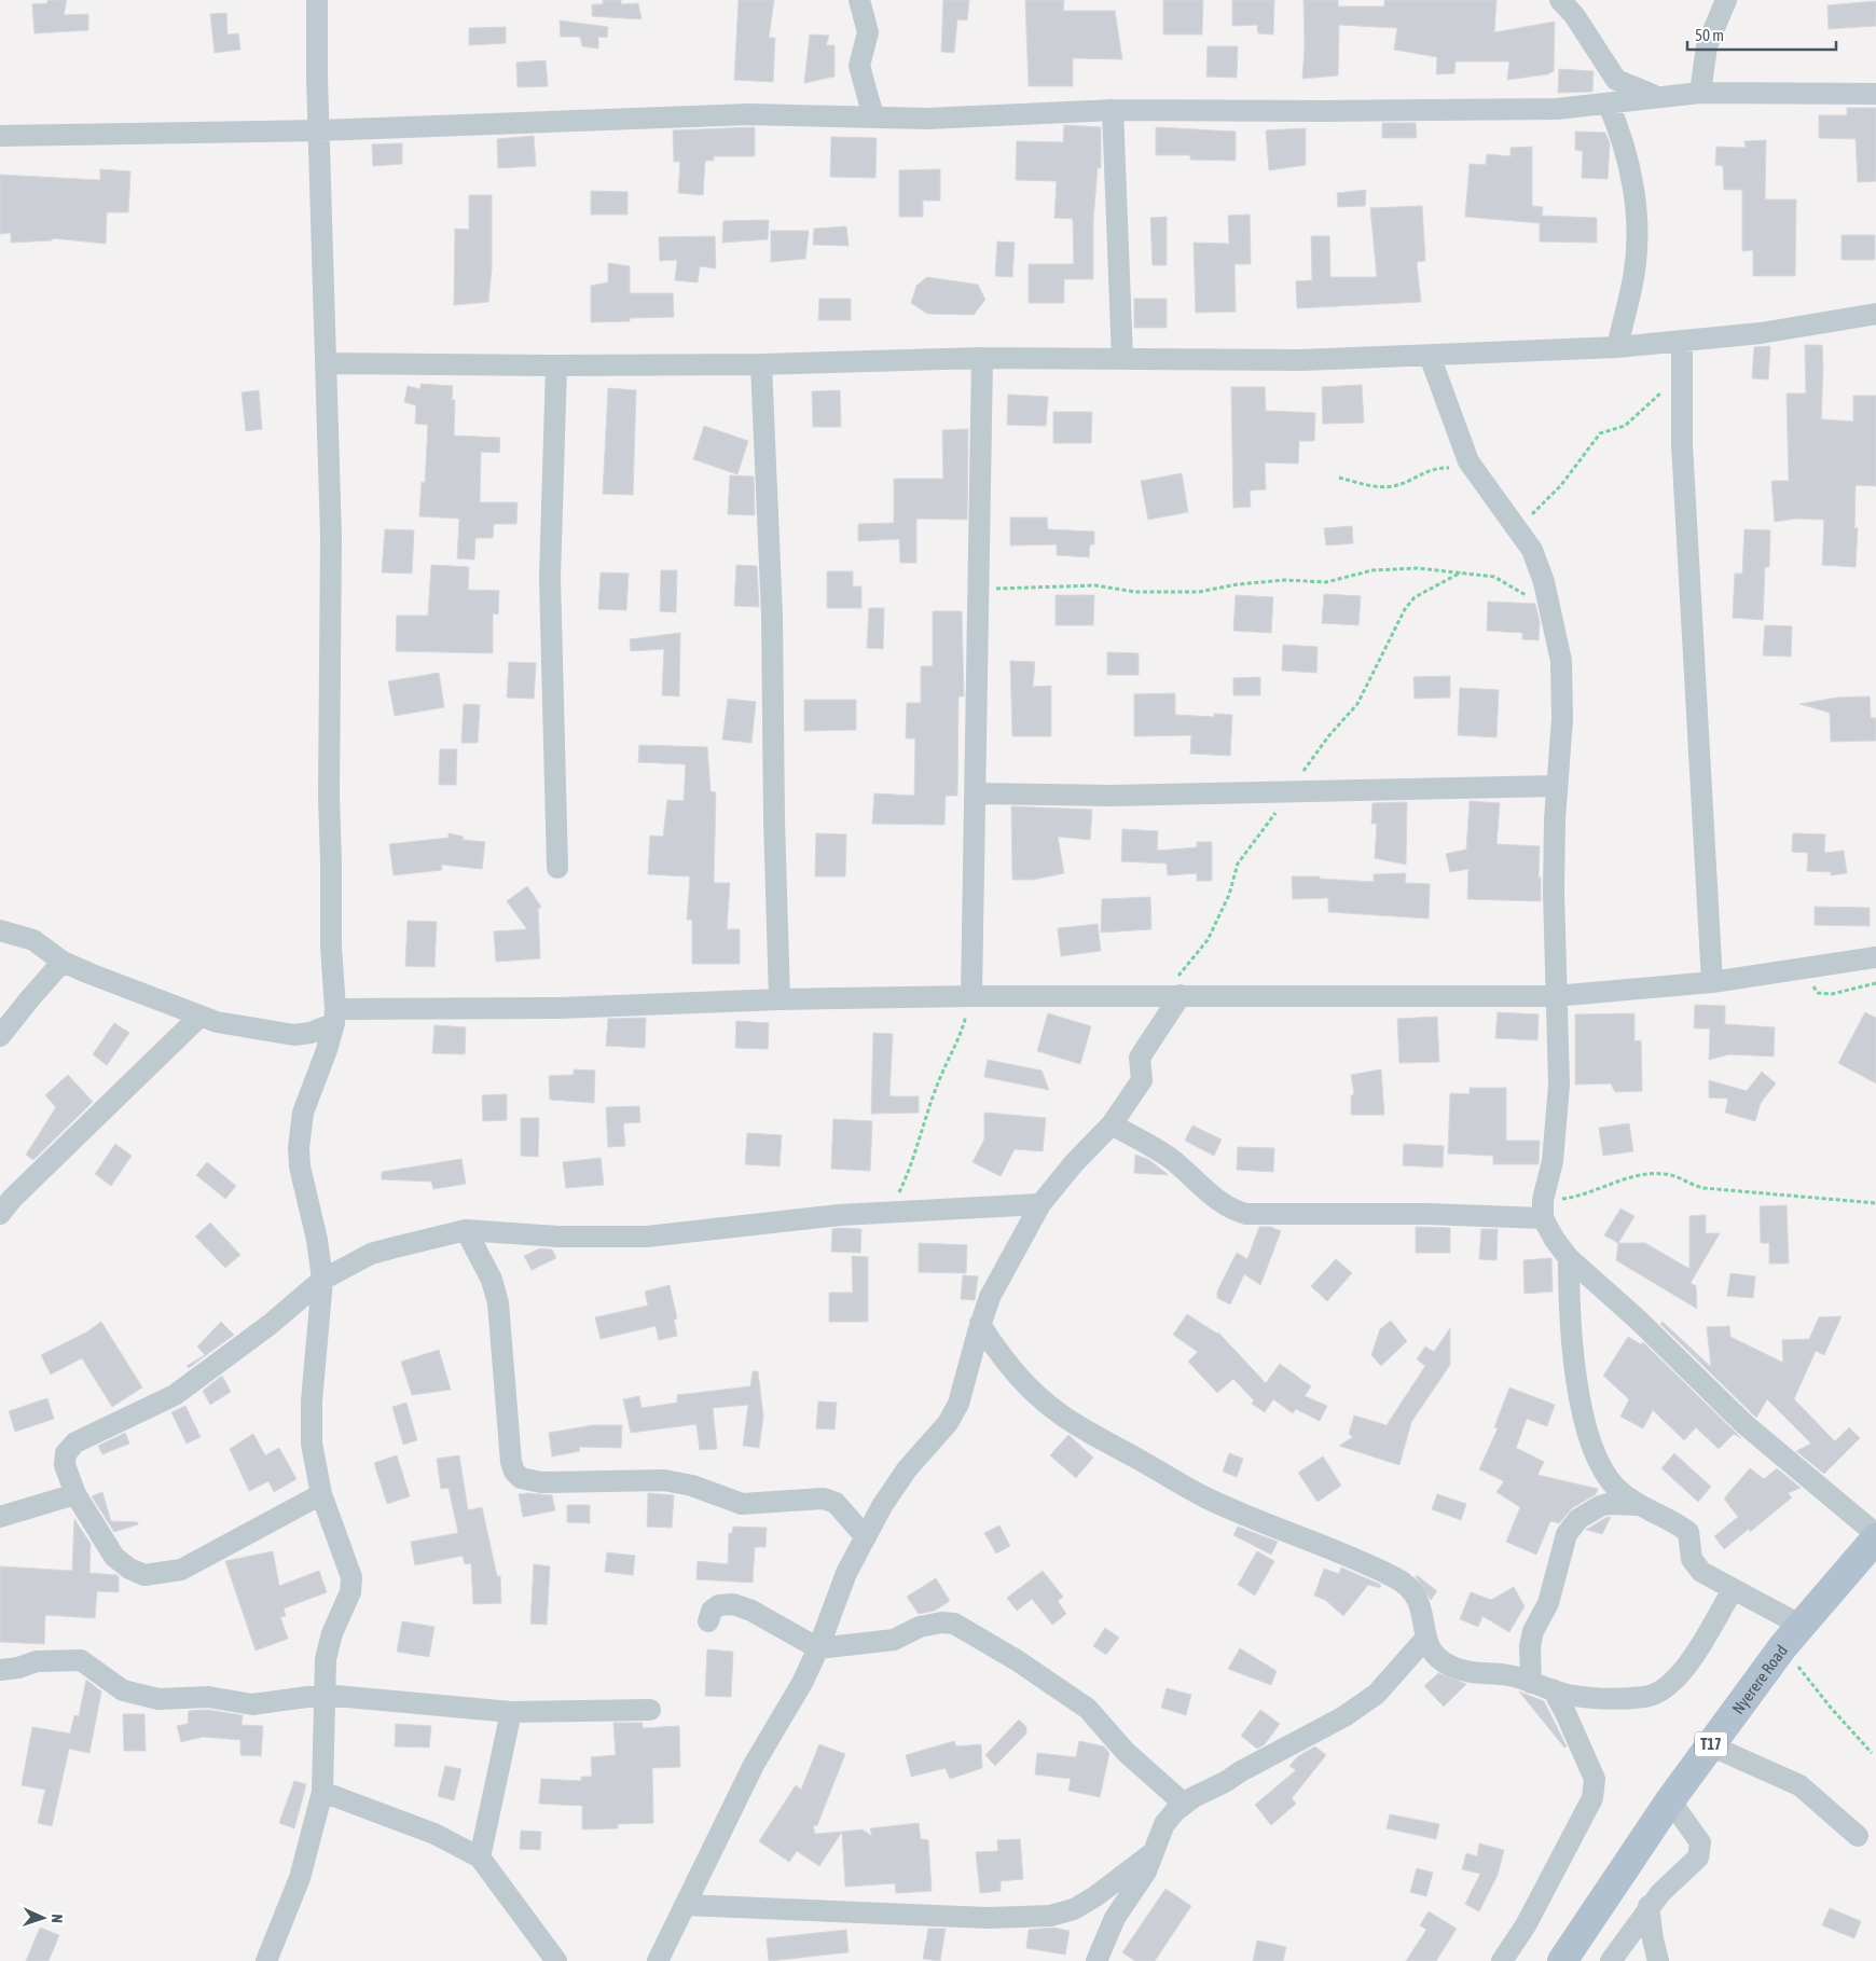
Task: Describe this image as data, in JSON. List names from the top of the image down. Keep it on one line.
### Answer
{"streets":{"main road":["Nyerere Road","T17"]},"scale_bar":"50 m","north":"right"}
